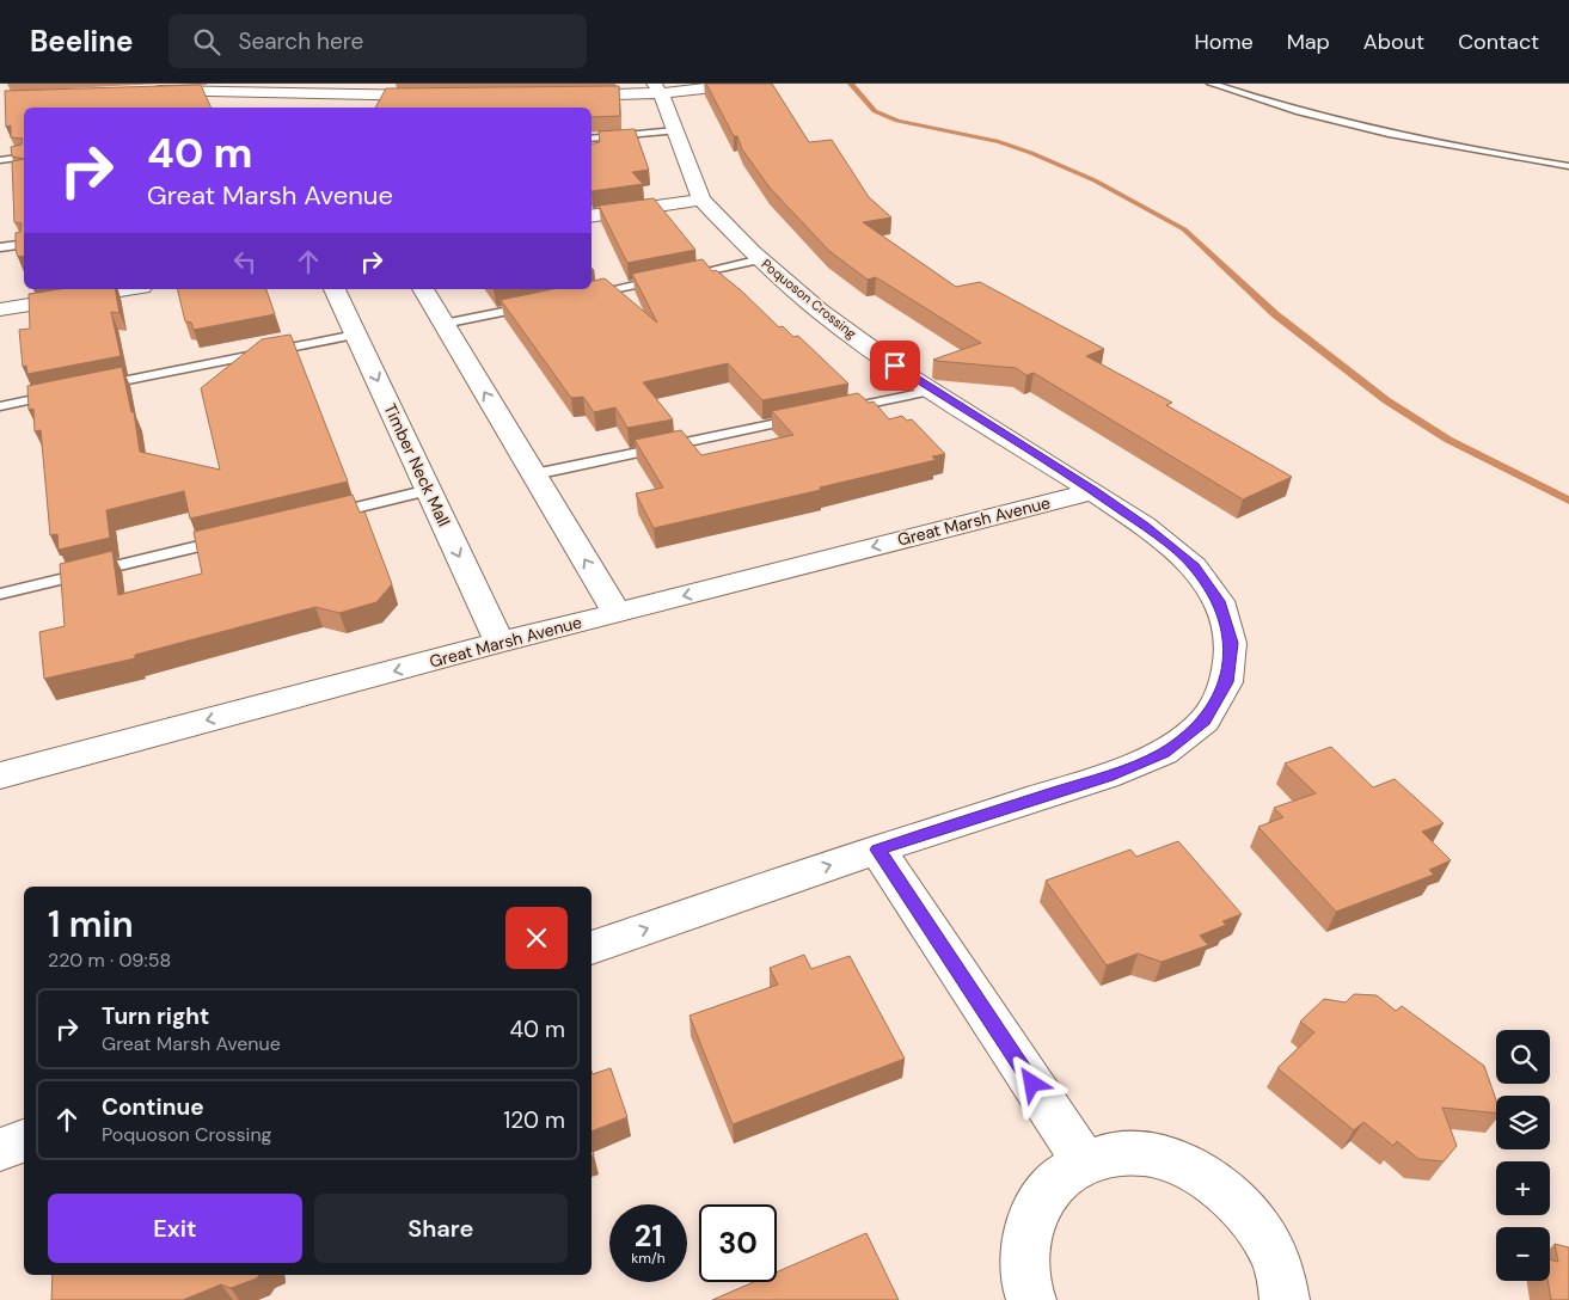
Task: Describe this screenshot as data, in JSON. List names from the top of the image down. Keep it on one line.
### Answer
{"streets":{"street":["Poquoson Crossing","Timber Neck Mall","Great Marsh Avenue"]},"crossings":[["Poquoson Crossing","Great Marsh Avenue"],["Timber Neck Mall","Great Marsh Avenue"]],"one_way":["Great Marsh Avenue"],"page":{"header":"Beeline","search":"Search here","nav":["Home","Map","About","Contact"],"turn":["40 m","Great Marsh Avenue"],"heading":["1 min","220 m · 09:58"],"list":[{"name":"Turn right","note":"Great Marsh Avenue","value":"40 m"},{"name":"Continue","note":"Poquoson Crossing","value":"120 m"}],"map_buttons":["+","−"],"buttons":["Exit","Share"],"speed":"21 km/h","limit":"30"}}
